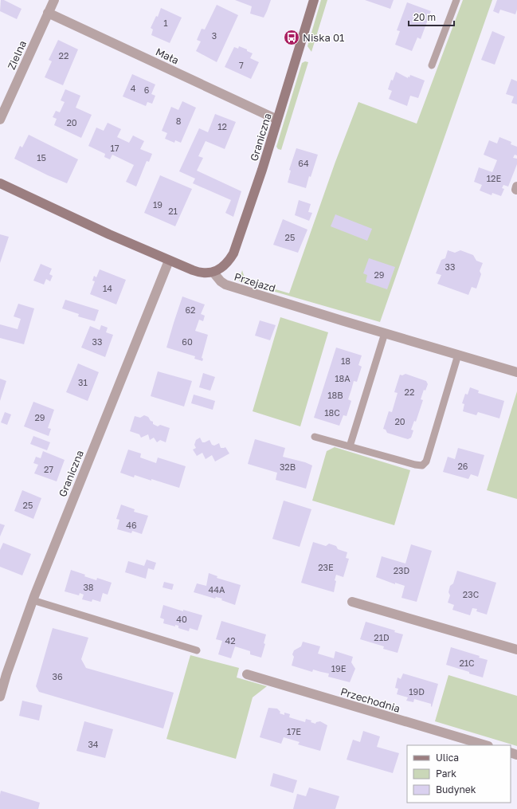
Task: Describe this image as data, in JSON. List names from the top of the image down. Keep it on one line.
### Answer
{"streets":{"street":["Zielna","Mała","Graniczna","Przejazd","Przechodnia"]},"crossings":[["Zielna","Mała"],["Mała","Graniczna"],["Graniczna","Przejazd"]],"places":{"bus stop":["Niska 01"]},"house_numbers":["1","3","22","7","4","6","8","20","12","17","15","64","12E","19","21","25","33","29","14","62","33","60","18","18A","31","22","18B","18C","29","20","26","32B","27","25","46","23E","23D","38","44A","23C","40","21D","42","21C","19E","36","19D","17E","34"],"legend":["Ulica","Park","Budynek"],"scale_bar":"20 m"}
